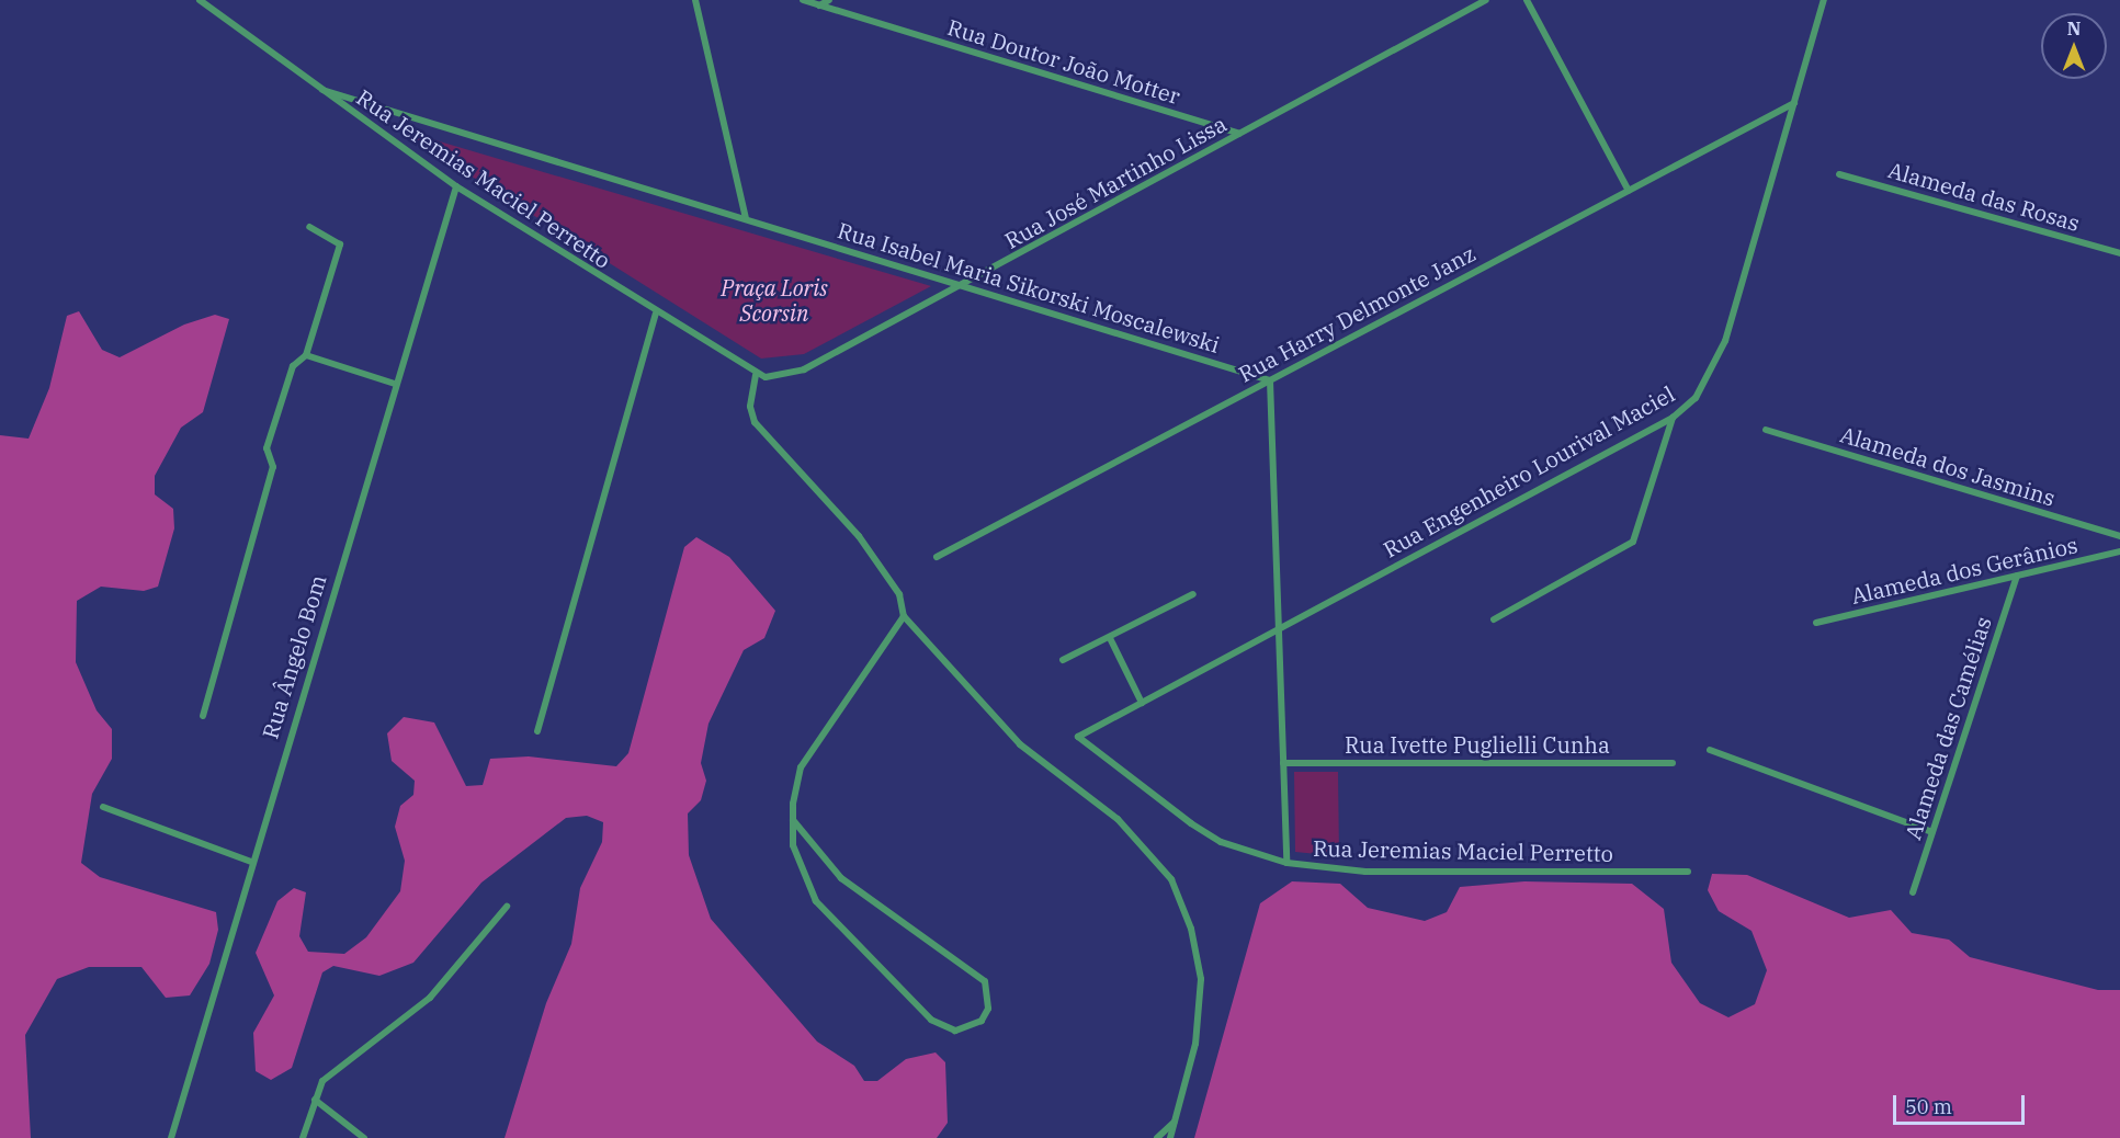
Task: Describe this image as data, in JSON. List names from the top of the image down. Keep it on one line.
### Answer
{"streets":{"street":["Rua Doutor João Motter","Rua Jeremias Maciel Perretto","Rua José Martinho Lissa","Alameda das Rosas","Rua Isabel Maria Sikorski Moscalewski","Rua Harry Delmonte Janz","Alameda dos Jasmins","Rua Engenheiro Lourival Maciel","Alameda dos Gerânios","Rua Ângelo Bom","Alameda das Camélias","Rua Ivette Puglielli Cunha"]},"crossings":[["Rua Doutor João Motter","Rua José Martinho Lissa"],["Rua Jeremias Maciel Perretto","Rua José Martinho Lissa"],["Rua Jeremias Maciel Perretto","Rua Isabel Maria Sikorski Moscalewski"],["Rua Jeremias Maciel Perretto","Rua Engenheiro Lourival Maciel"],["Rua Jeremias Maciel Perretto","Rua Ângelo Bom"],["Rua José Martinho Lissa","Rua Isabel Maria Sikorski Moscalewski"],["Rua Isabel Maria Sikorski Moscalewski","Rua Harry Delmonte Janz"],["Rua Harry Delmonte Janz","Rua Engenheiro Lourival Maciel"],["Alameda dos Gerânios","Alameda das Camélias"]],"parks":["Praça Loris Scorsin"],"scale_bar":"50 m","north":"top"}
